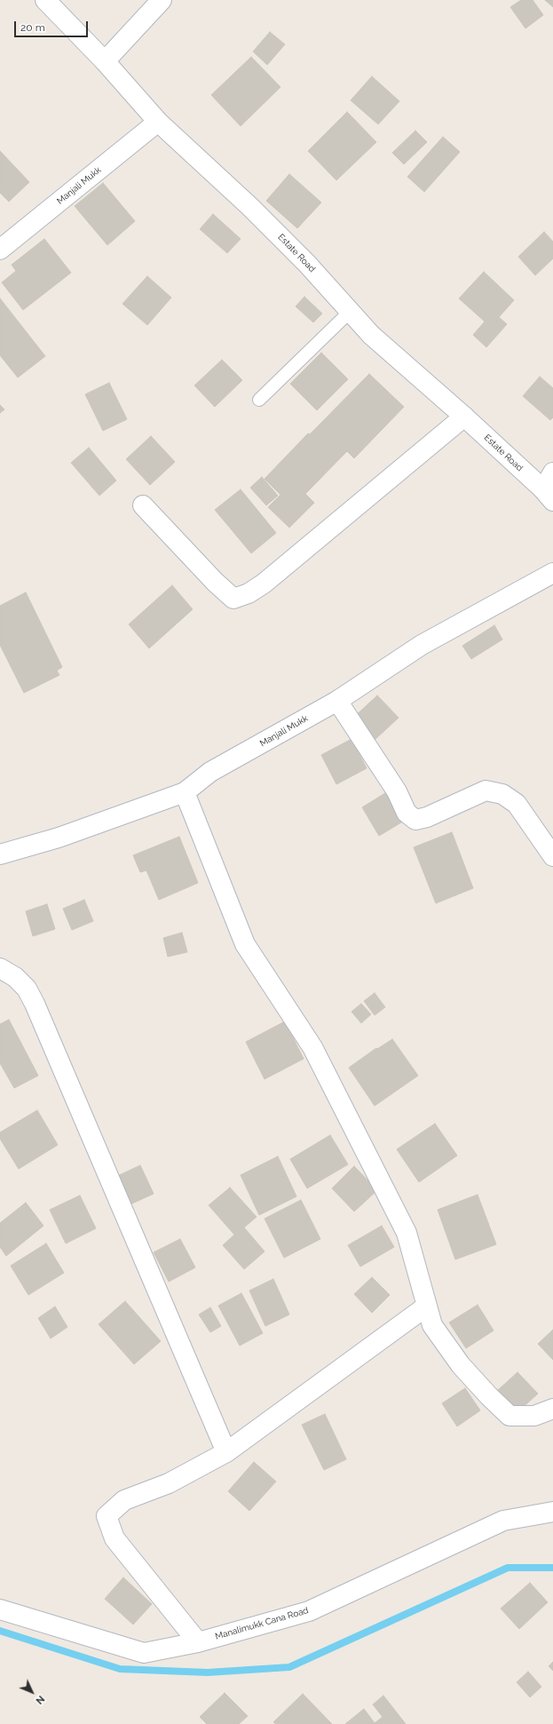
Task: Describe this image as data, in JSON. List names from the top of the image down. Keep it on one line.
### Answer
{"streets":{"street":["Manjali Mukk","Estate Road","Manalimukk Cana Road"]},"crossings":[["Manjali Mukk","Estate Road"]],"scale_bar":"20 m","north":"bottom right"}
